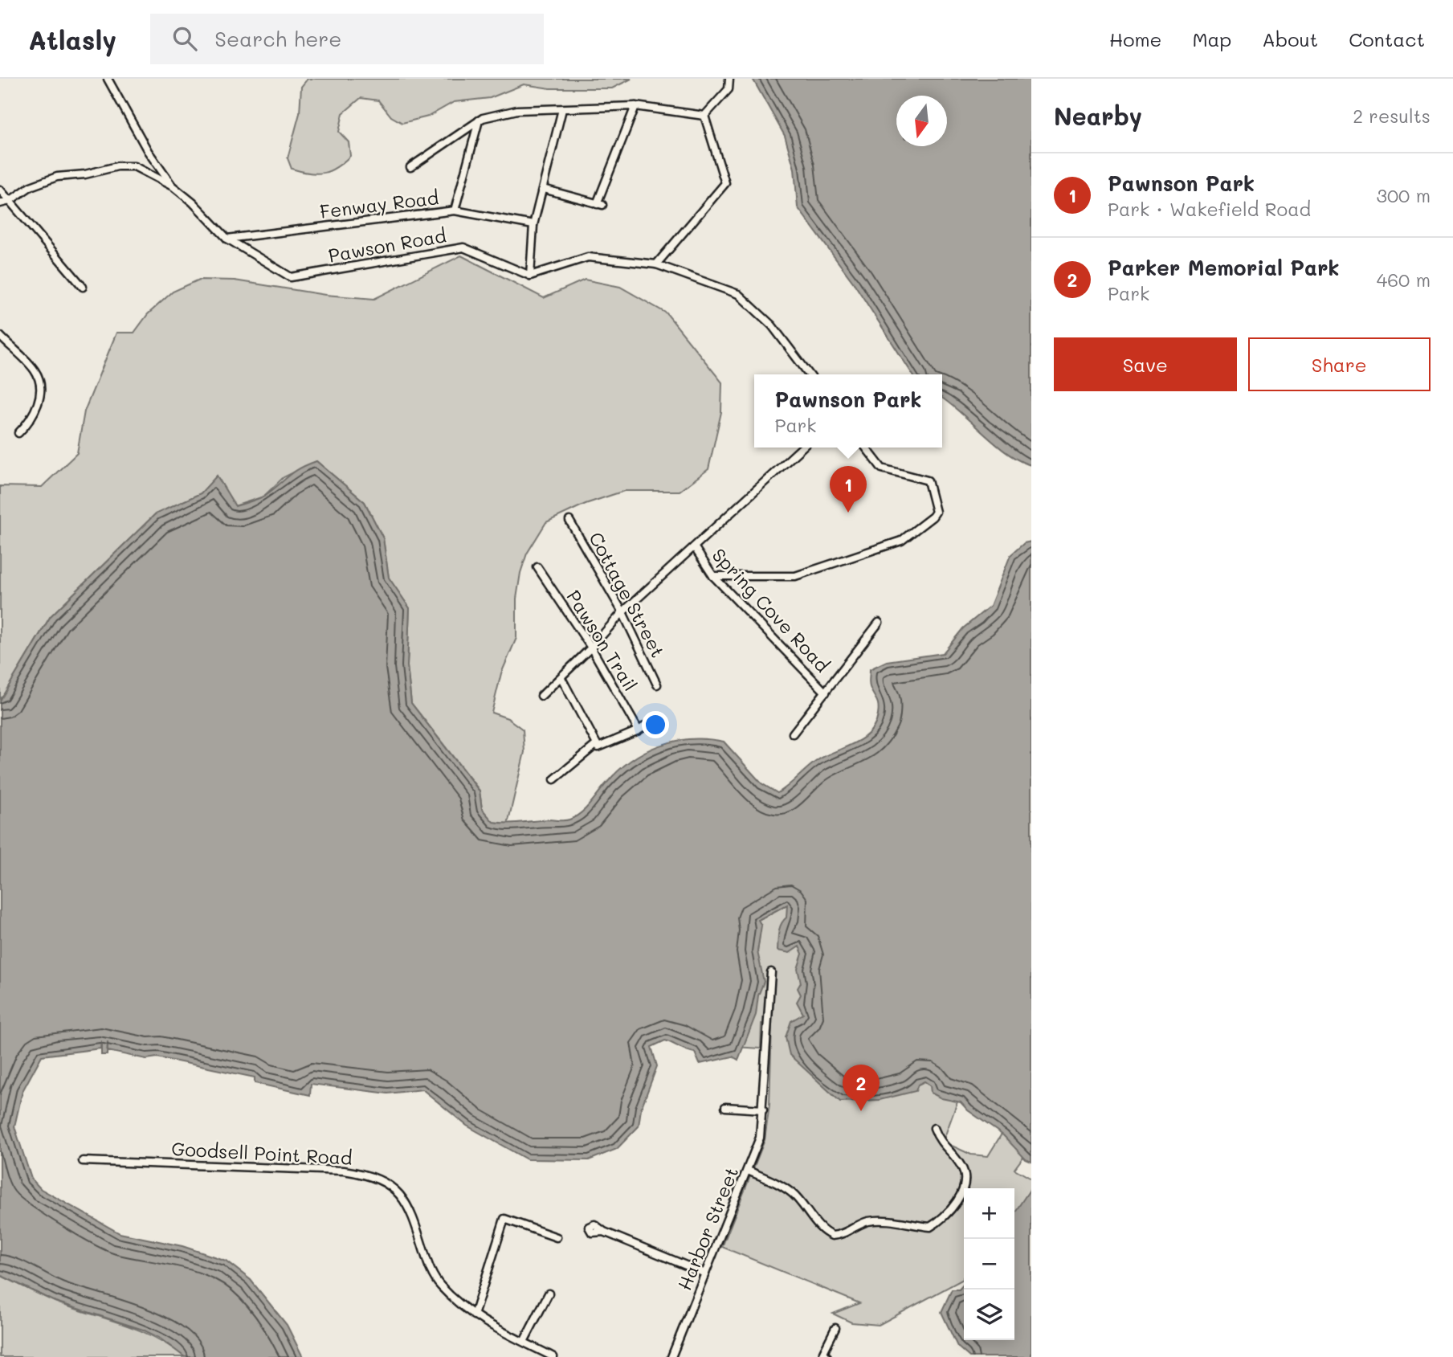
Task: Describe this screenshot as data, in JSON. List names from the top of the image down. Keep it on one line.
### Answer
{"streets":{"street":["Fenway Road","Pawson Road","Cottage Street","Spring Cove Road","Pawson Trail","Goodsell Point Road","Harbor Street"]},"crossings":[["Fenway Road","Pawson Road"]],"north":"bottom","page":{"header":"Atlasly","search":"Search here","nav":["Home","Map","About","Contact"],"heading":["Nearby","2 results"],"list":[{"mark":"1","name":"Pawnson Park","note":"Park · Wakefield Road","value":"300 m"},{"mark":"2","name":"Parker Memorial Park","note":"Park","value":"460 m"}],"buttons":["Save","Share"],"popup":["Pawnson Park","Park"],"pins":["1","2"],"map_buttons":["+","−"]}}
